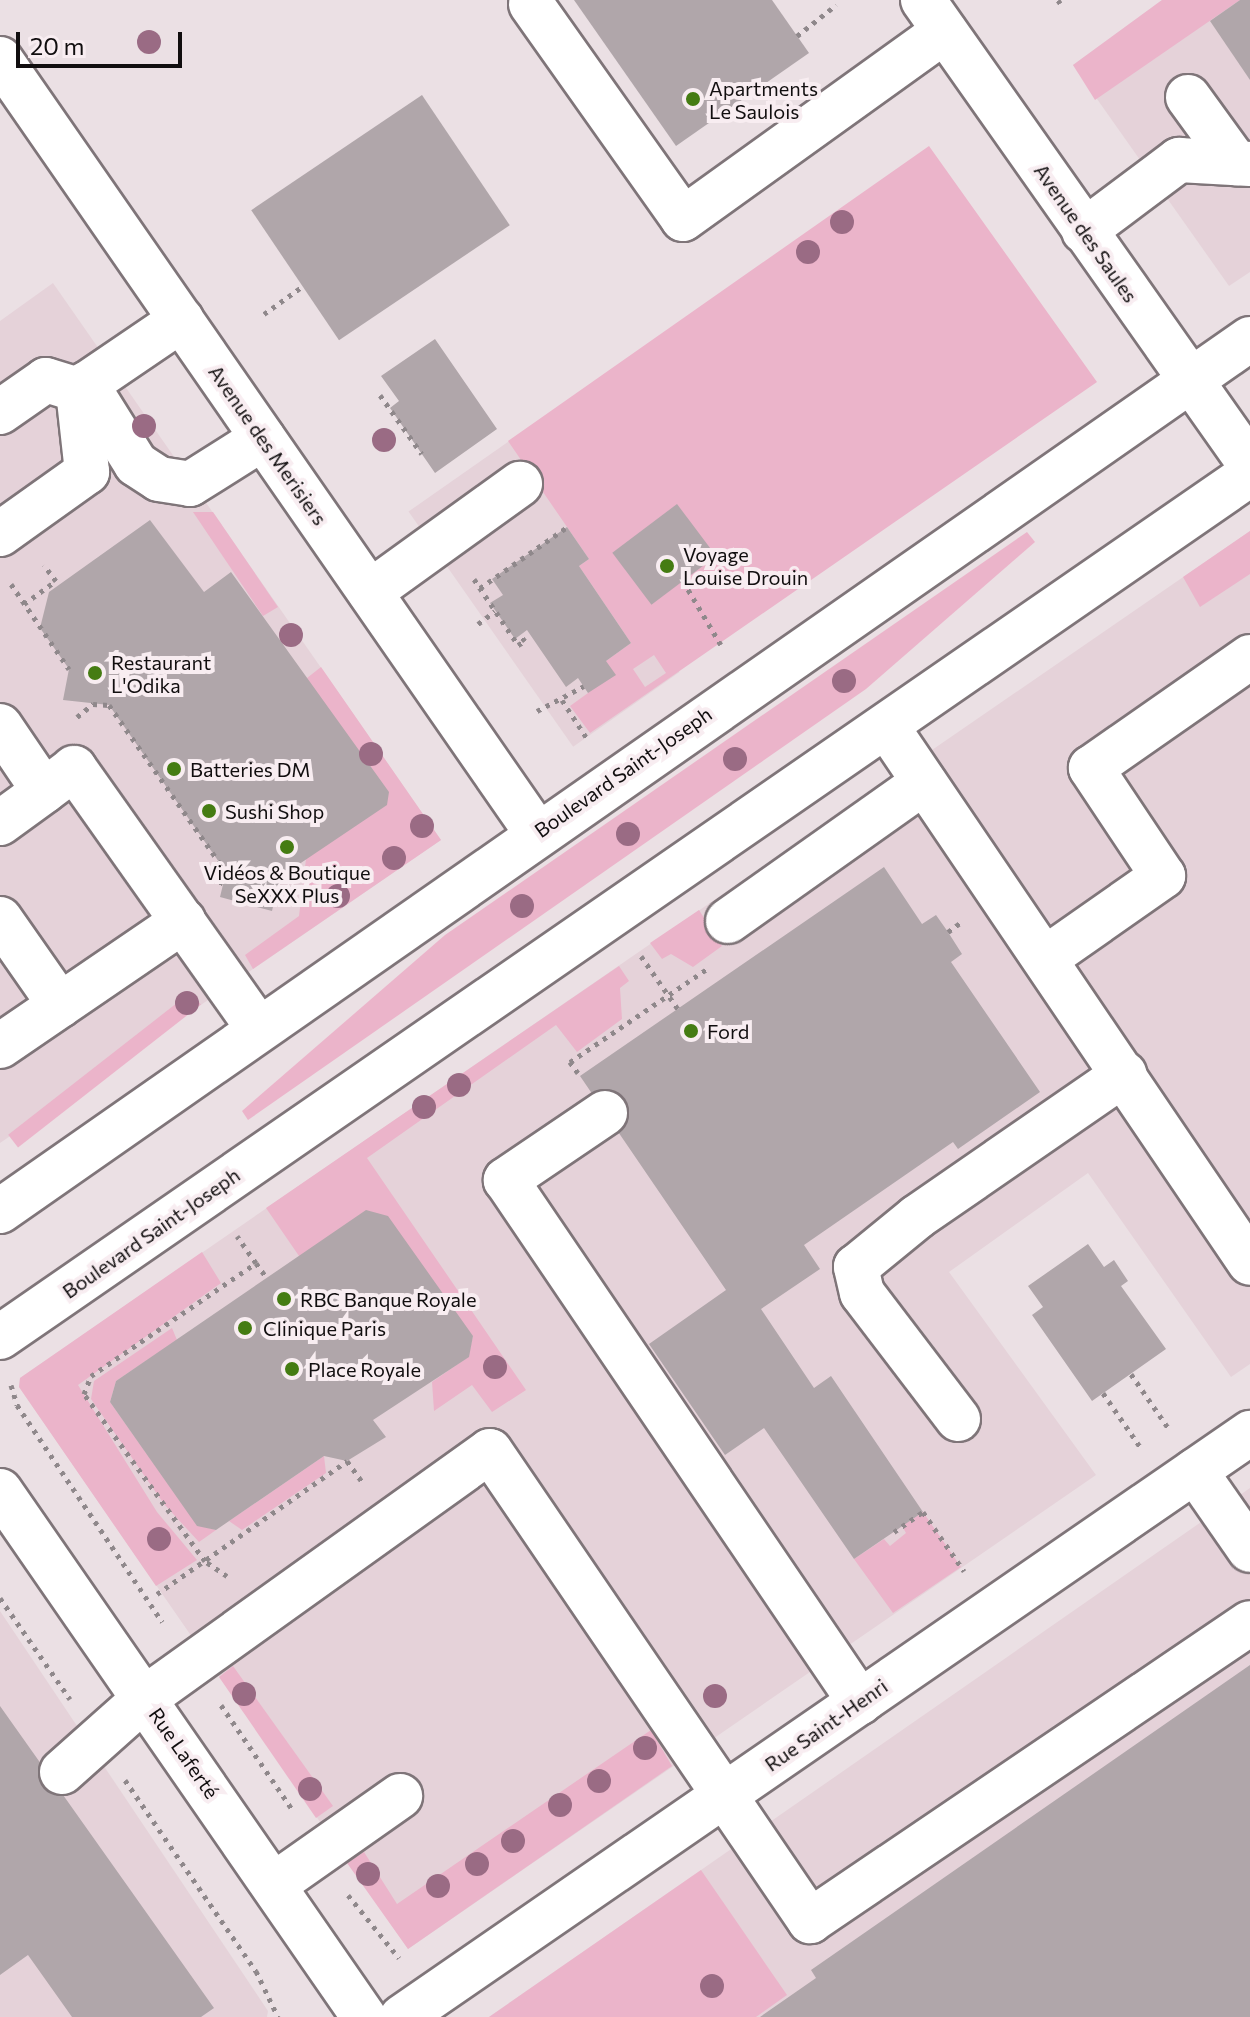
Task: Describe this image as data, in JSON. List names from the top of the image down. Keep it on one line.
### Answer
{"streets":{"street":["Avenue des Saules","Avenue des Merisiers","Boulevard Saint-Joseph","Rue Saint-Henri","Rue Laferté"]},"crossings":[["Avenue des Saules","Boulevard Saint-Joseph"],["Avenue des Merisiers","Boulevard Saint-Joseph"]],"places":["Apartments Le Saulois","Voyage Louise Drouin","Restaurant L'Odika","Batteries DM","Sushi Shop","Vidéos & Boutique SeXXX Plus","Ford","RBC Banque Royale","Clinique Paris","Place Royale"],"scale_bar":"20 m"}
